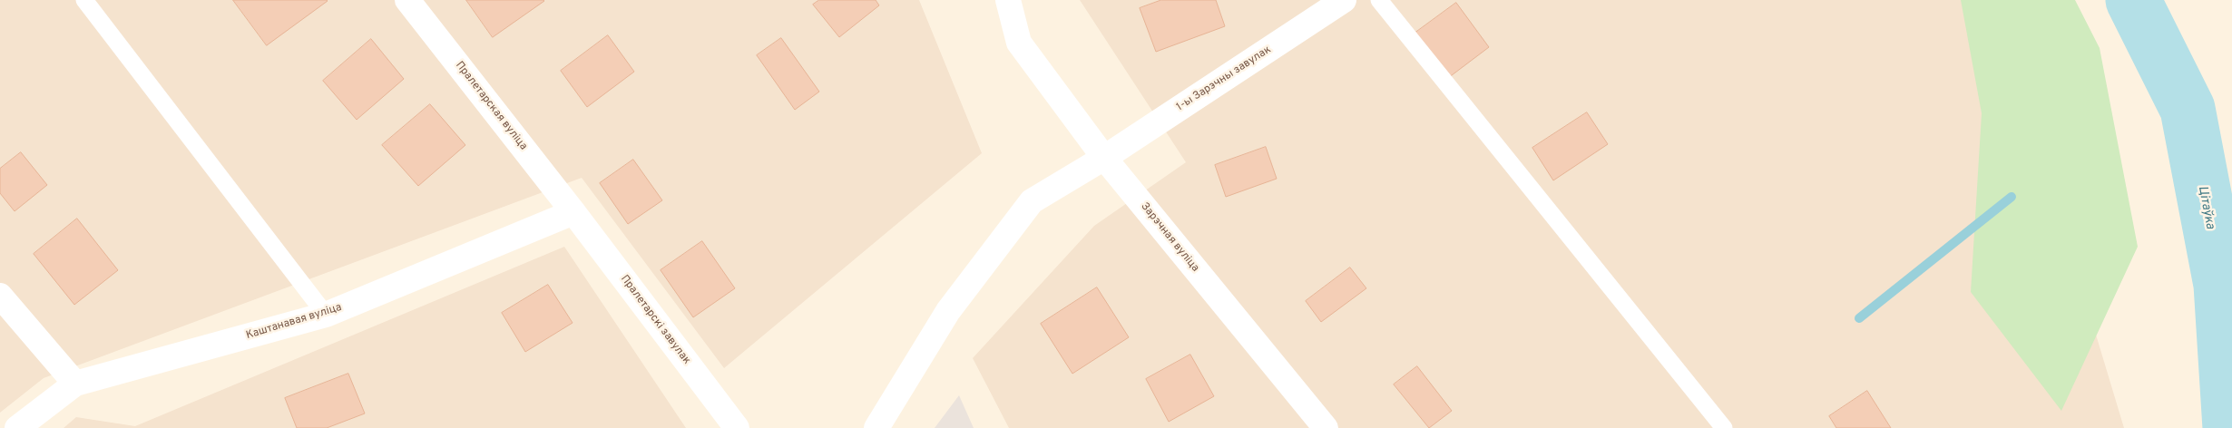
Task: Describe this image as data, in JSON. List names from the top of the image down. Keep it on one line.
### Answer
{"streets":{"street":["1-ы Зарэчны завулак","Пралетарская вуліца","Зарэчная вуліца","Пралетарскі завулак","Каштанавая вуліца"]},"crossings":[["1-ы Зарэчны завулак","Зарэчная вуліца"],["Пралетарская вуліца","Пралетарскі завулак"],["Пралетарская вуліца","Каштанавая вуліца"],["Пралетарскі завулак","Каштанавая вуліца"]],"water":["Цітаўка"]}
